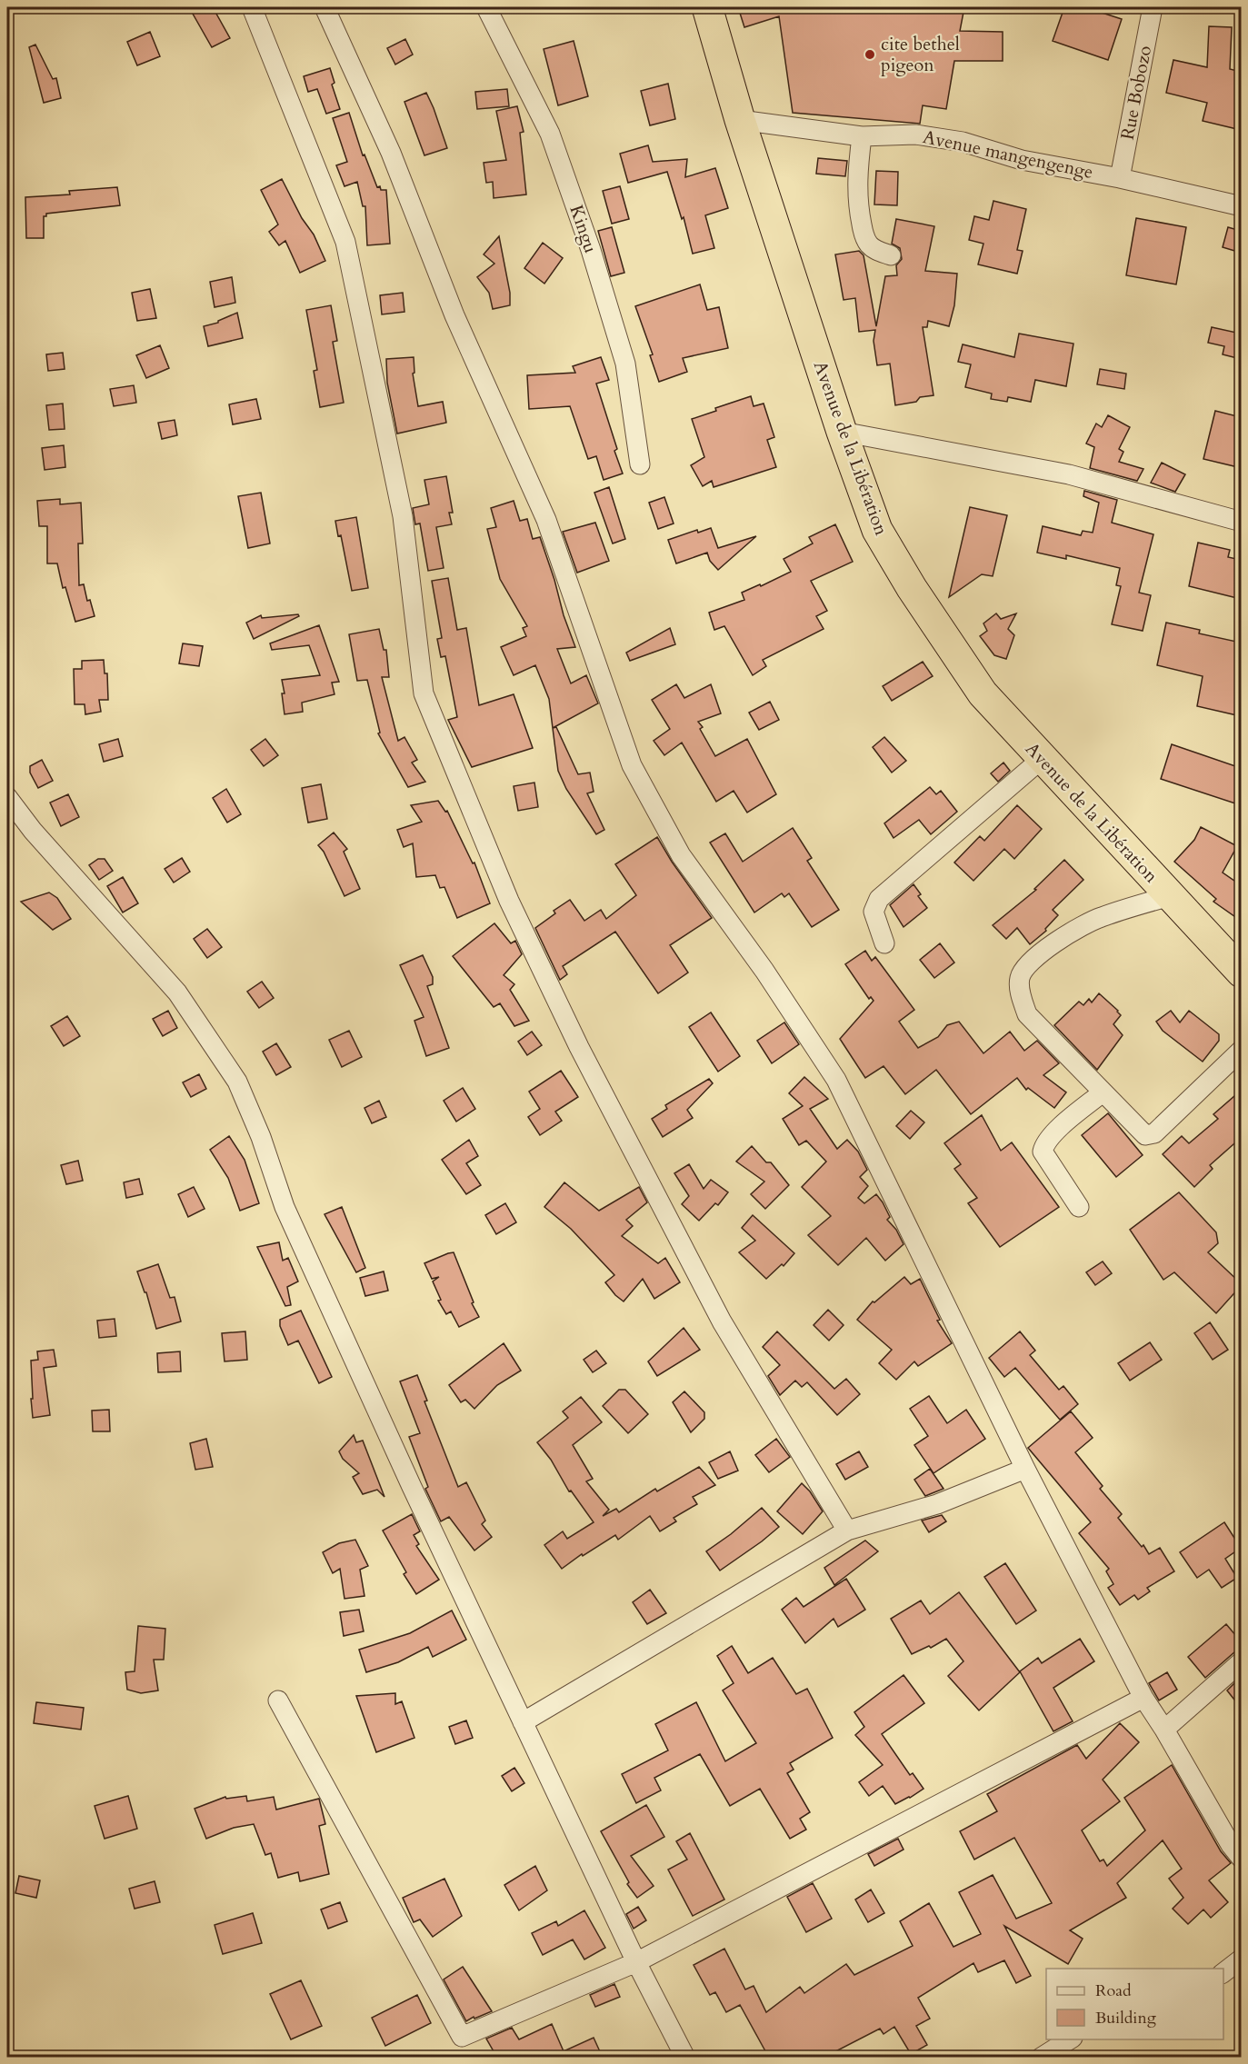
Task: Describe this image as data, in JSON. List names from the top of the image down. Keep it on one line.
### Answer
{"streets":{"highway":["Avenue de la Libération"],"street":["Rue Bobozo","Avenue mangengenge","Kingu"]},"crossings":[["Rue Bobozo","Avenue mangengenge"],["Avenue mangengenge","Avenue de la Libération"]],"places":["cite bethel pigeon"],"legend":["Road","Building"]}
